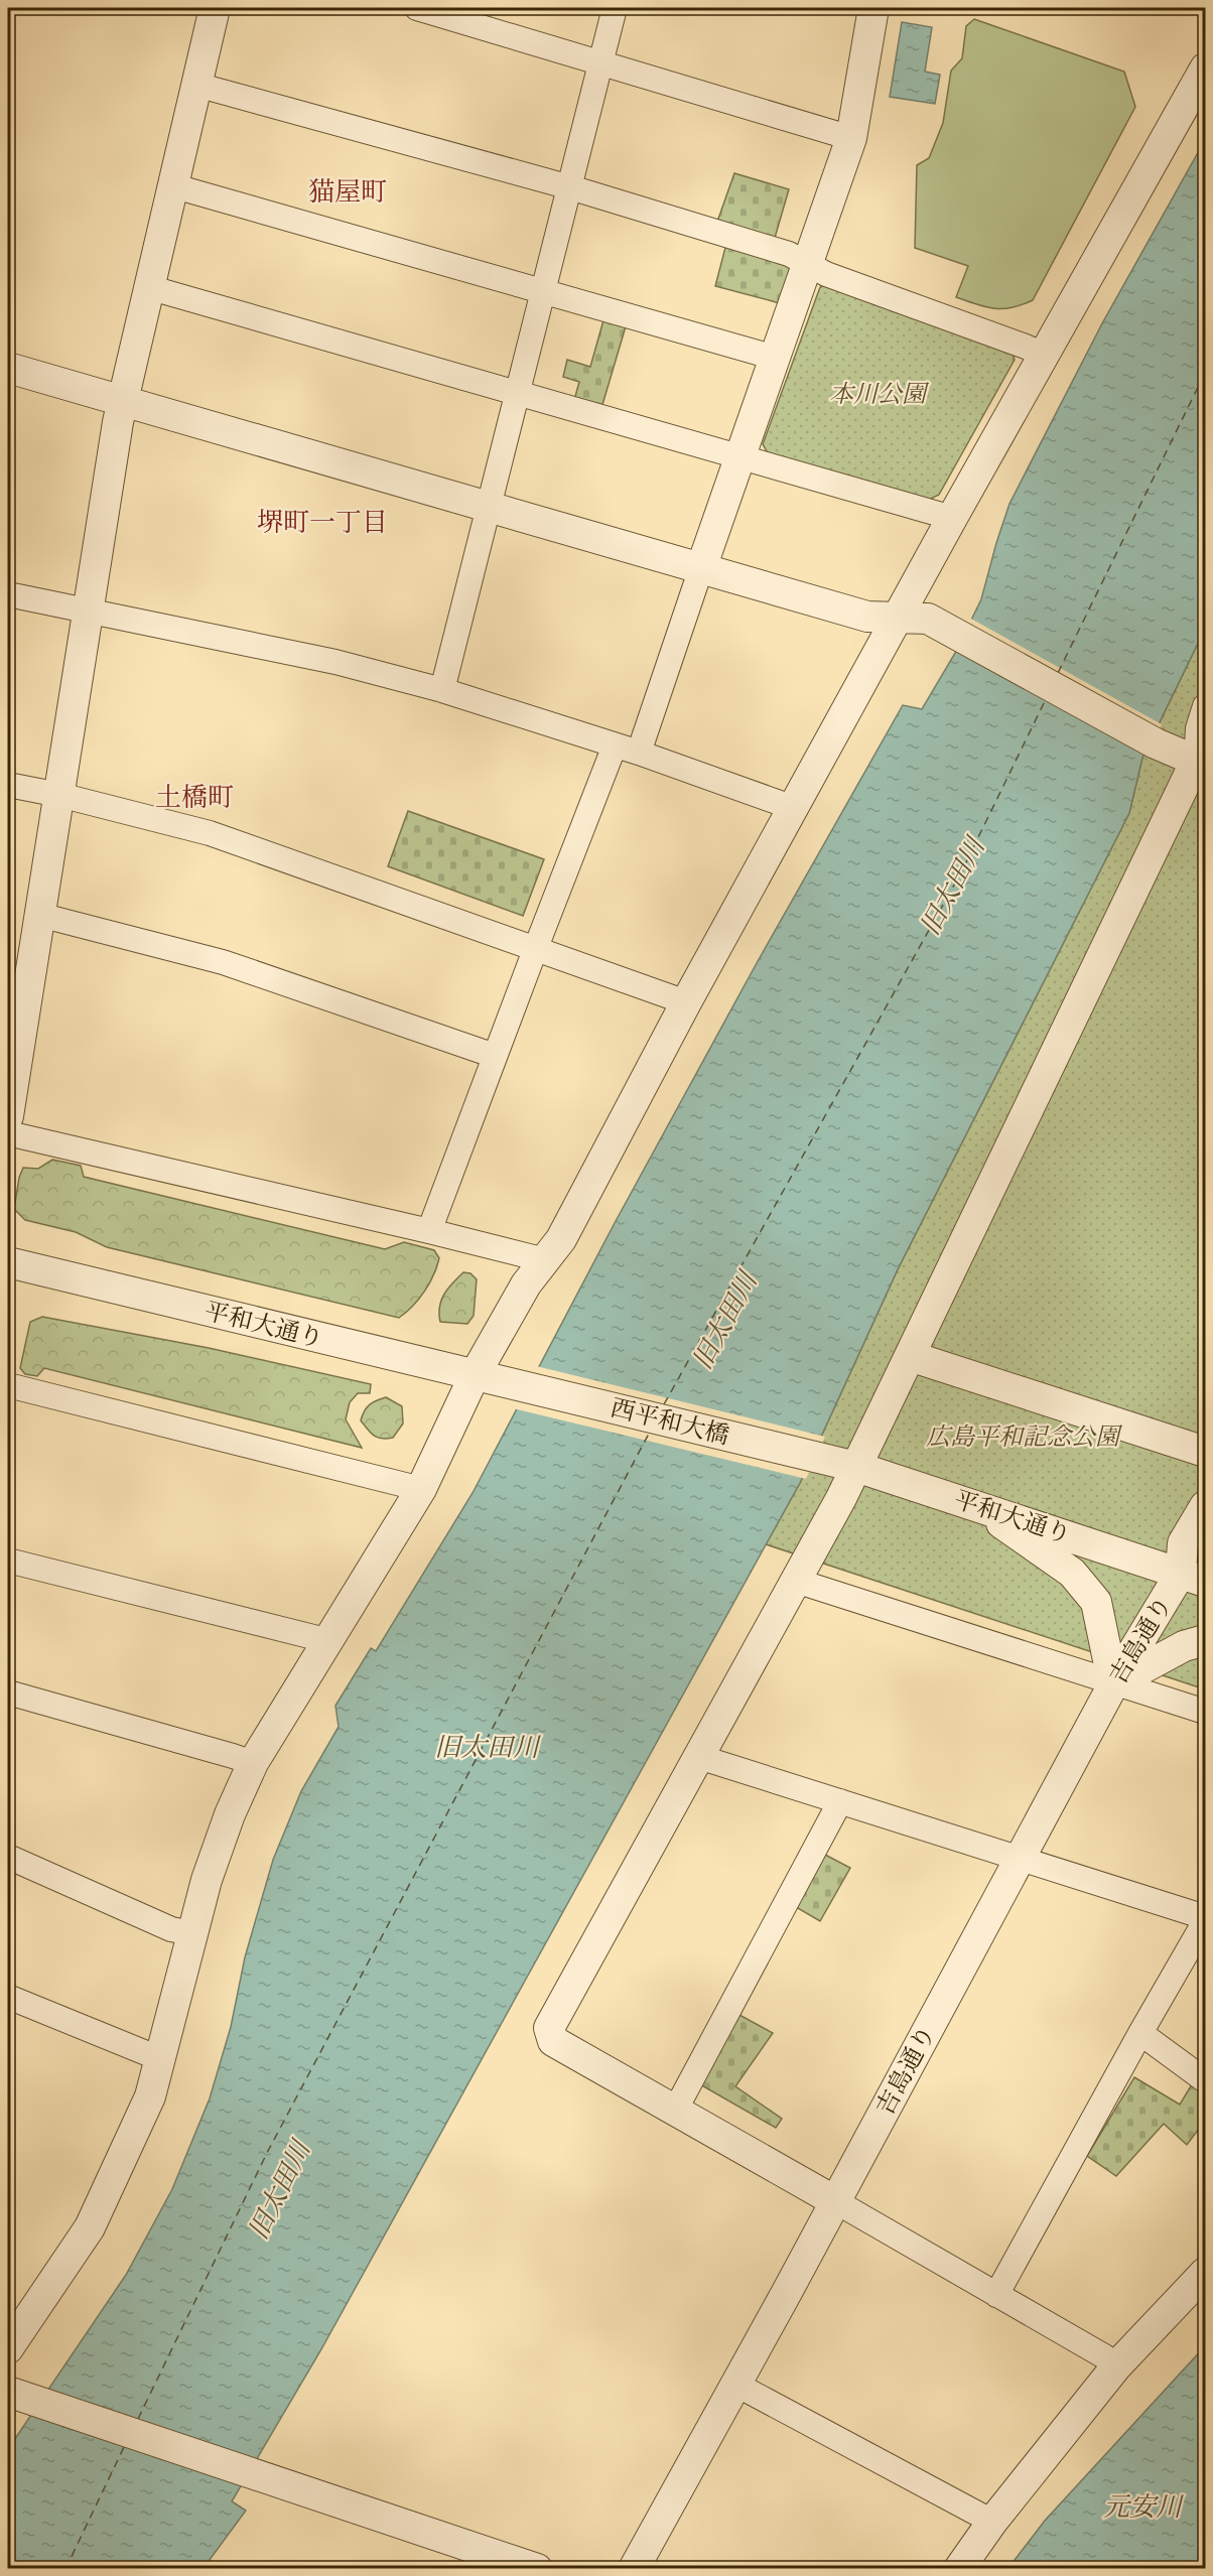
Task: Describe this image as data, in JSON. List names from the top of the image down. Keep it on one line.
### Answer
{"streets":{"street":["平和大通り","西平和大橋","吉島通り"]},"crossings":[["平和大通り","西平和大橋"],["平和大通り","吉島通り"]],"districts":["猫屋町","堺町一丁目","土橋町"],"water":["旧太田川","元安川"],"parks":["本川公園","広島平和記念公園"]}
